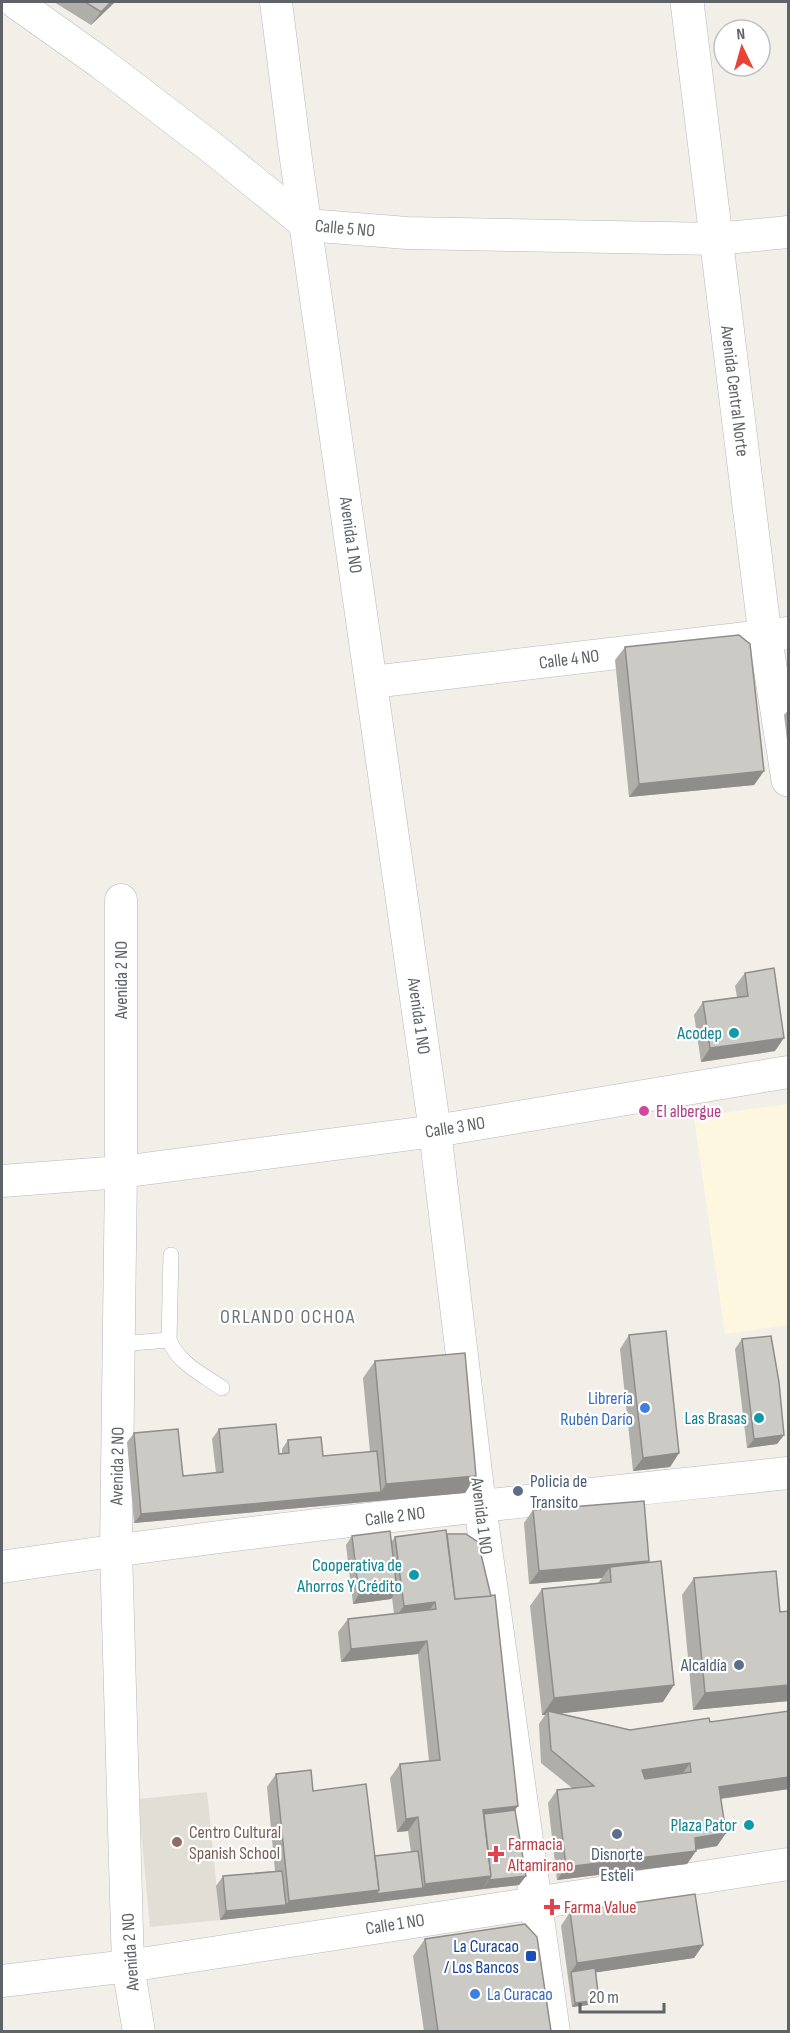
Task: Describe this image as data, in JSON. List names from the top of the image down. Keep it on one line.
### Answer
{"streets":{"street":["Calle 5 NO","Avenida Central Norte","Avenida 1 NO","Calle 4 NO","Avenida 2 NO","Calle 3 NO","Calle 2 NO","Calle 1 NO"]},"crossings":[["Calle 5 NO","Avenida Central Norte"],["Calle 5 NO","Avenida 1 NO"],["Avenida Central Norte","Calle 4 NO"],["Avenida 1 NO","Calle 4 NO"],["Avenida 1 NO","Calle 3 NO"],["Avenida 1 NO","Calle 2 NO"],["Avenida 1 NO","Calle 1 NO"],["Avenida 2 NO","Calle 3 NO"],["Avenida 2 NO","Calle 2 NO"],["Avenida 2 NO","Calle 1 NO"]],"districts":["ORLANDO OCHOA"],"places":{"other":["Acodep","El albergue","Librería Rubén Darío","Las Brasas","Policia de Transito","Cooperativa de Ahorros Y Crédito","Alcaldía","Plaza Pator","Disnorte Esteli","Centro Cultural Spanish School","La Curacao"],"health":["Farmacia Altamirano","Farma Value"],"transit":["La Curacao / Los Bancos"]},"scale_bar":"20 m","north":"top"}
